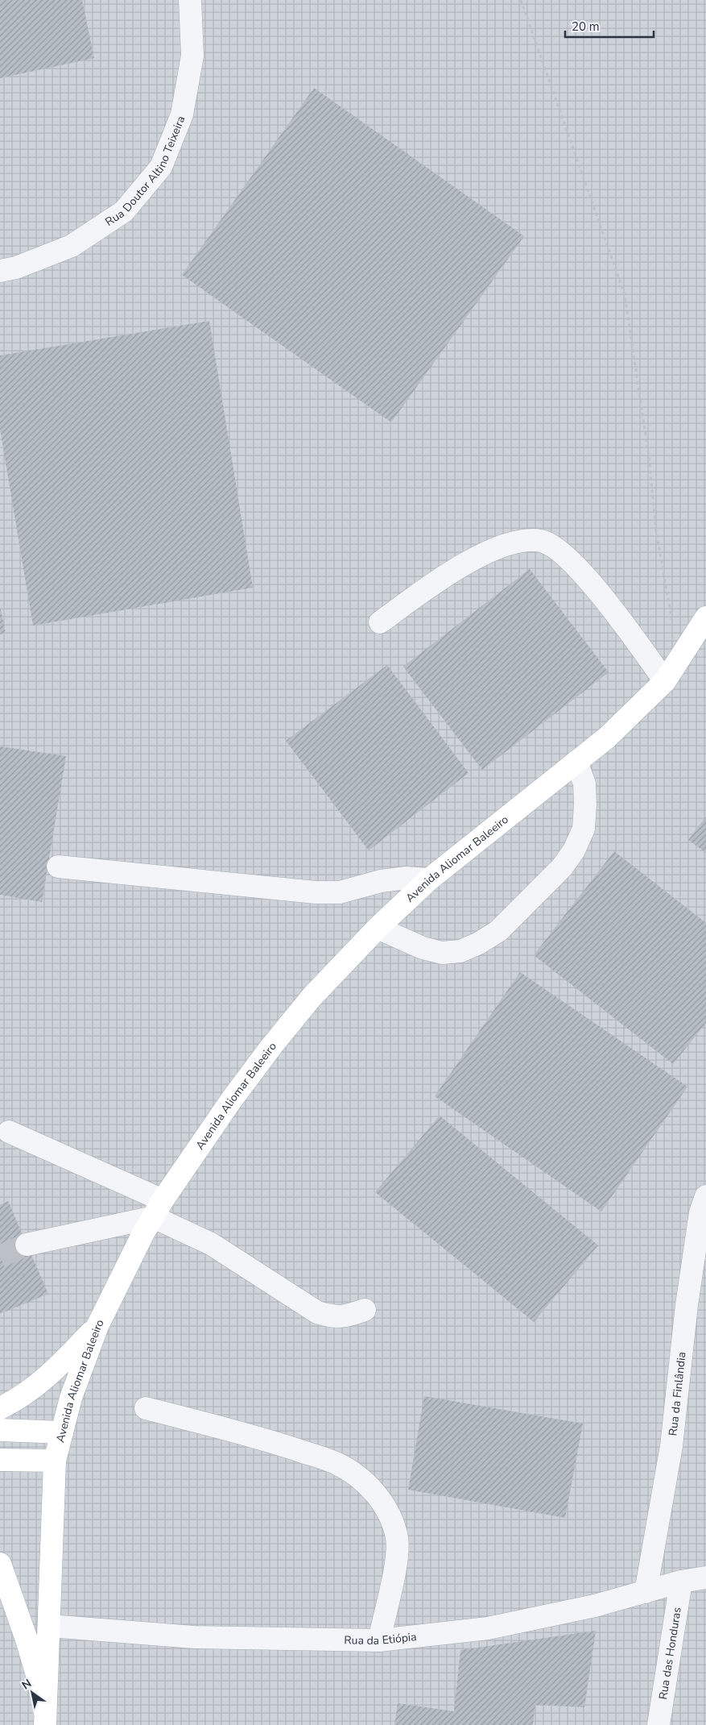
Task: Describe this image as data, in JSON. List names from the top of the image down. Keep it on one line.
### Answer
{"streets":{"main road":["Avenida Aliomar Baleeiro"],"street":["Rua Doutor Altino Teixeira","Rua da Finlândia","Rua da Etiópia","Rua das Honduras"]},"crossings":[["Avenida Aliomar Baleeiro","Rua da Etiópia"],["Rua da Finlândia","Rua da Etiópia"],["Rua da Etiópia","Rua das Honduras"]],"scale_bar":"20 m","north":"top left"}
